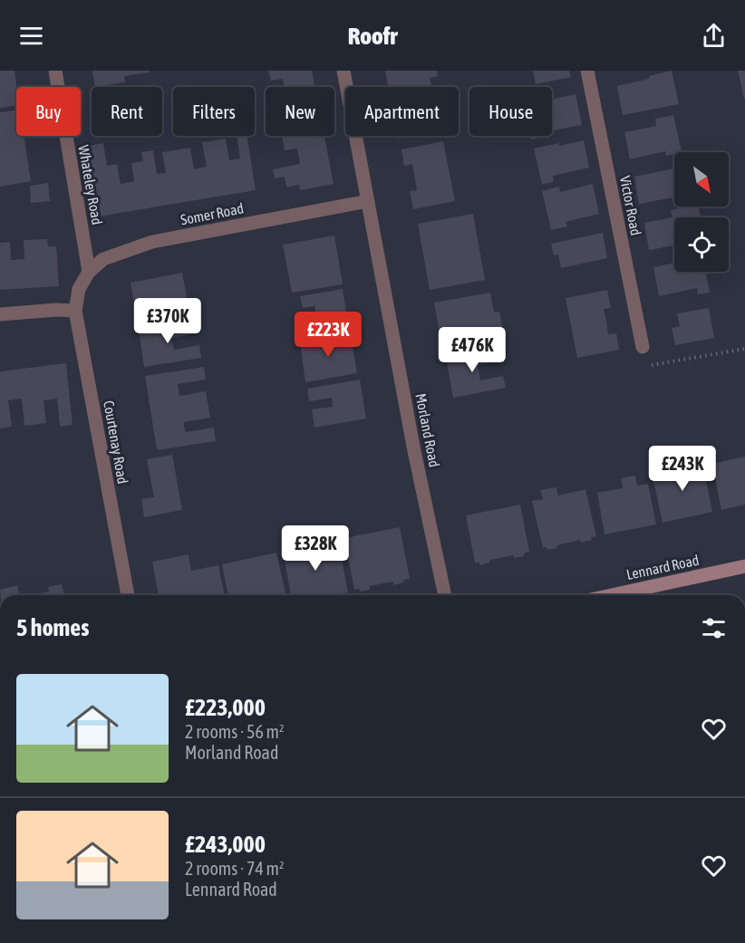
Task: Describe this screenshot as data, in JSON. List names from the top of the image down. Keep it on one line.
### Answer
{"streets":{"street":["Whateley Road","Victor Road","Somer Road","Morland Road","Courtenay Road","Lennard Road"]},"crossings":[["Whateley Road","Somer Road"],["Somer Road","Morland Road"],["Somer Road","Courtenay Road"]],"north":"bottom right","page":{"header":"Roofr","chip":["Buy","Rent","Filters","New","Apartment","House"],"price":["£370K","£223K","£476K","£243K","£328K"],"heading":"5 homes","list":[{"name":"£223,000","note":"2 rooms · 56 m² · Morland Road"},{"name":"£243,000","note":"2 rooms · 74 m² · Lennard Road"}]}}
